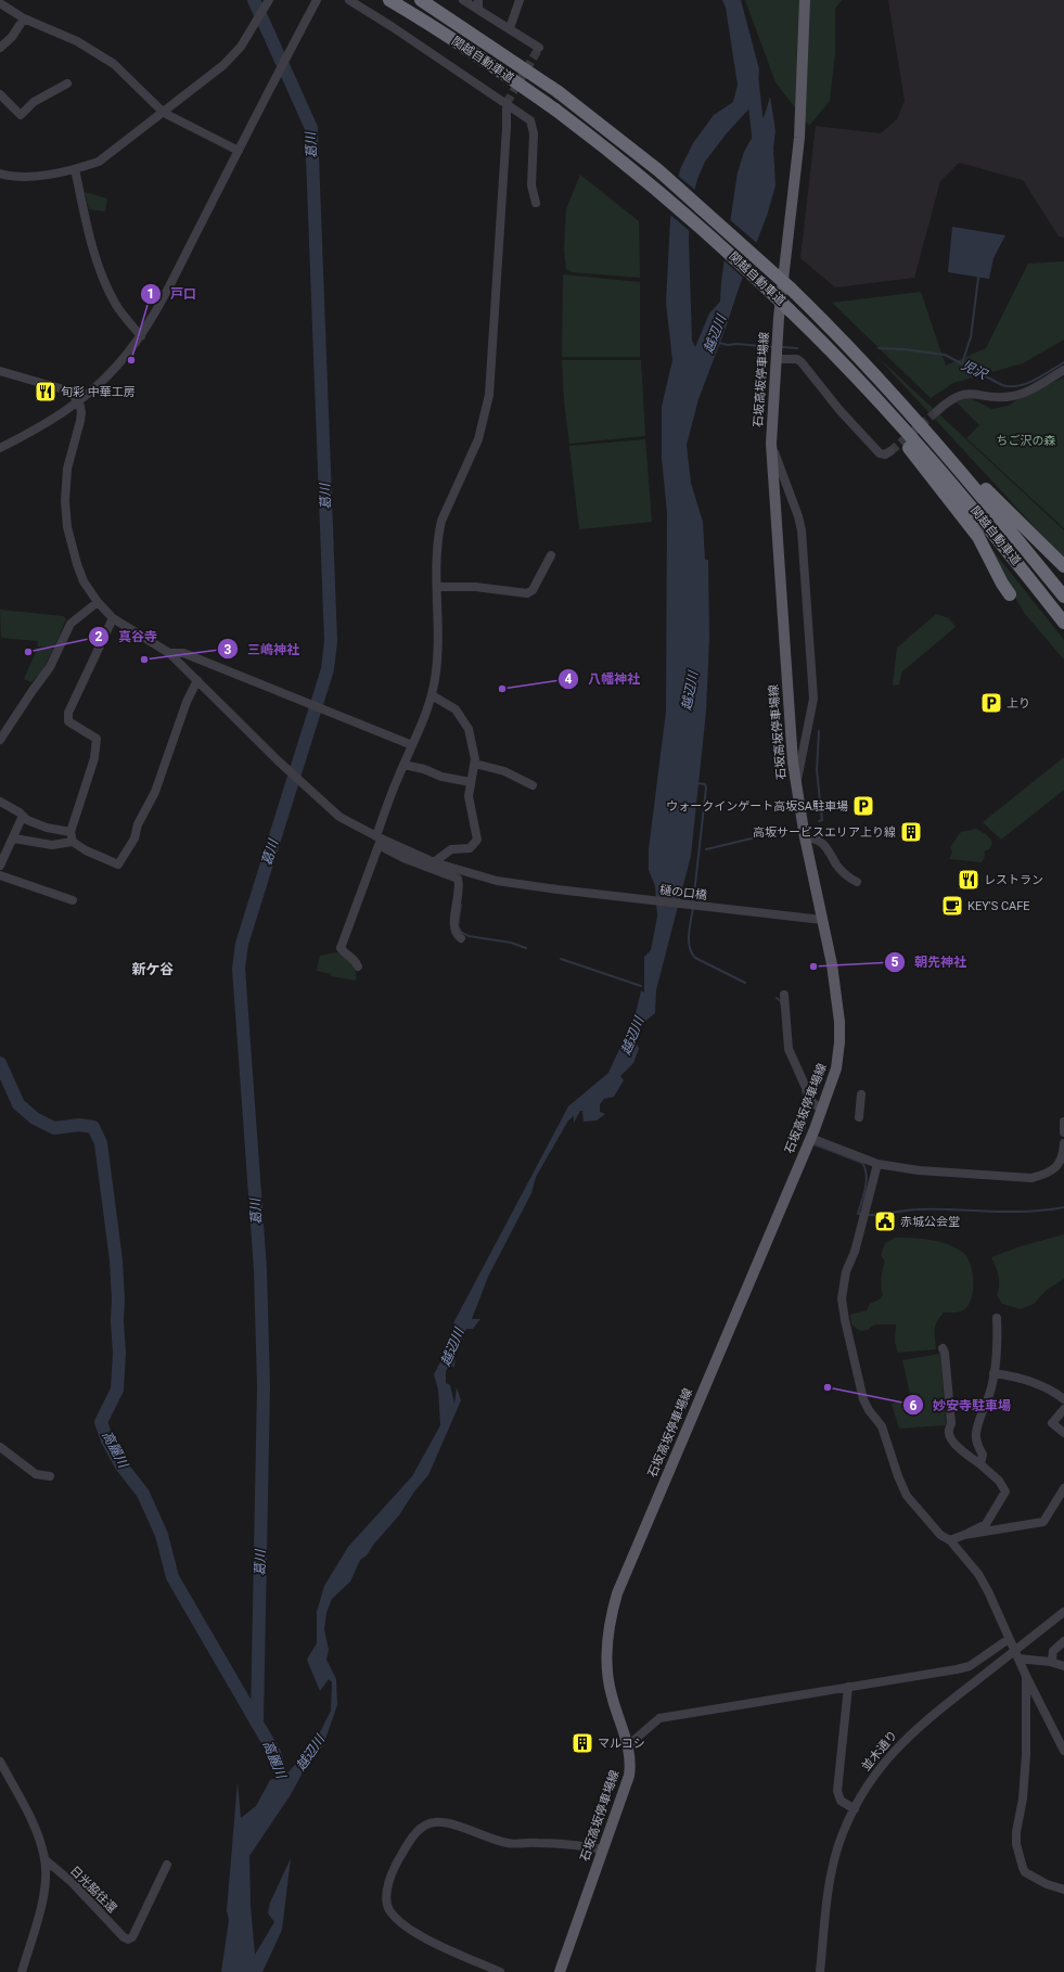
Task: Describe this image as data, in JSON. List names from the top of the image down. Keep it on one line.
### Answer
{"streets":{"highway":["関越自動車道"],"main road":["石坂高坂停車場線"],"street":["樋の口橋","並木通り","日光脇往還"]},"crossings":[["石坂高坂停車場線","樋の口橋"]],"districts":["新ケ谷"],"water":["葛川","越辺川","児沢","高麗川"],"parks":["ちご沢の森"],"places":{"other":["戸口","真谷寺","三嶋神社","八幡神社","朝先神社","妙安寺駐車場"],"restaurant":["旬彩 中華工房","レストラン"],"parking":["上り","ウォークインゲート高坂SA駐車場"],"building":["高坂サービスエリア上り線","マルコシ"],"cafe":["KEY'S CAFE"],"public building":["赤城公会堂"]}}
